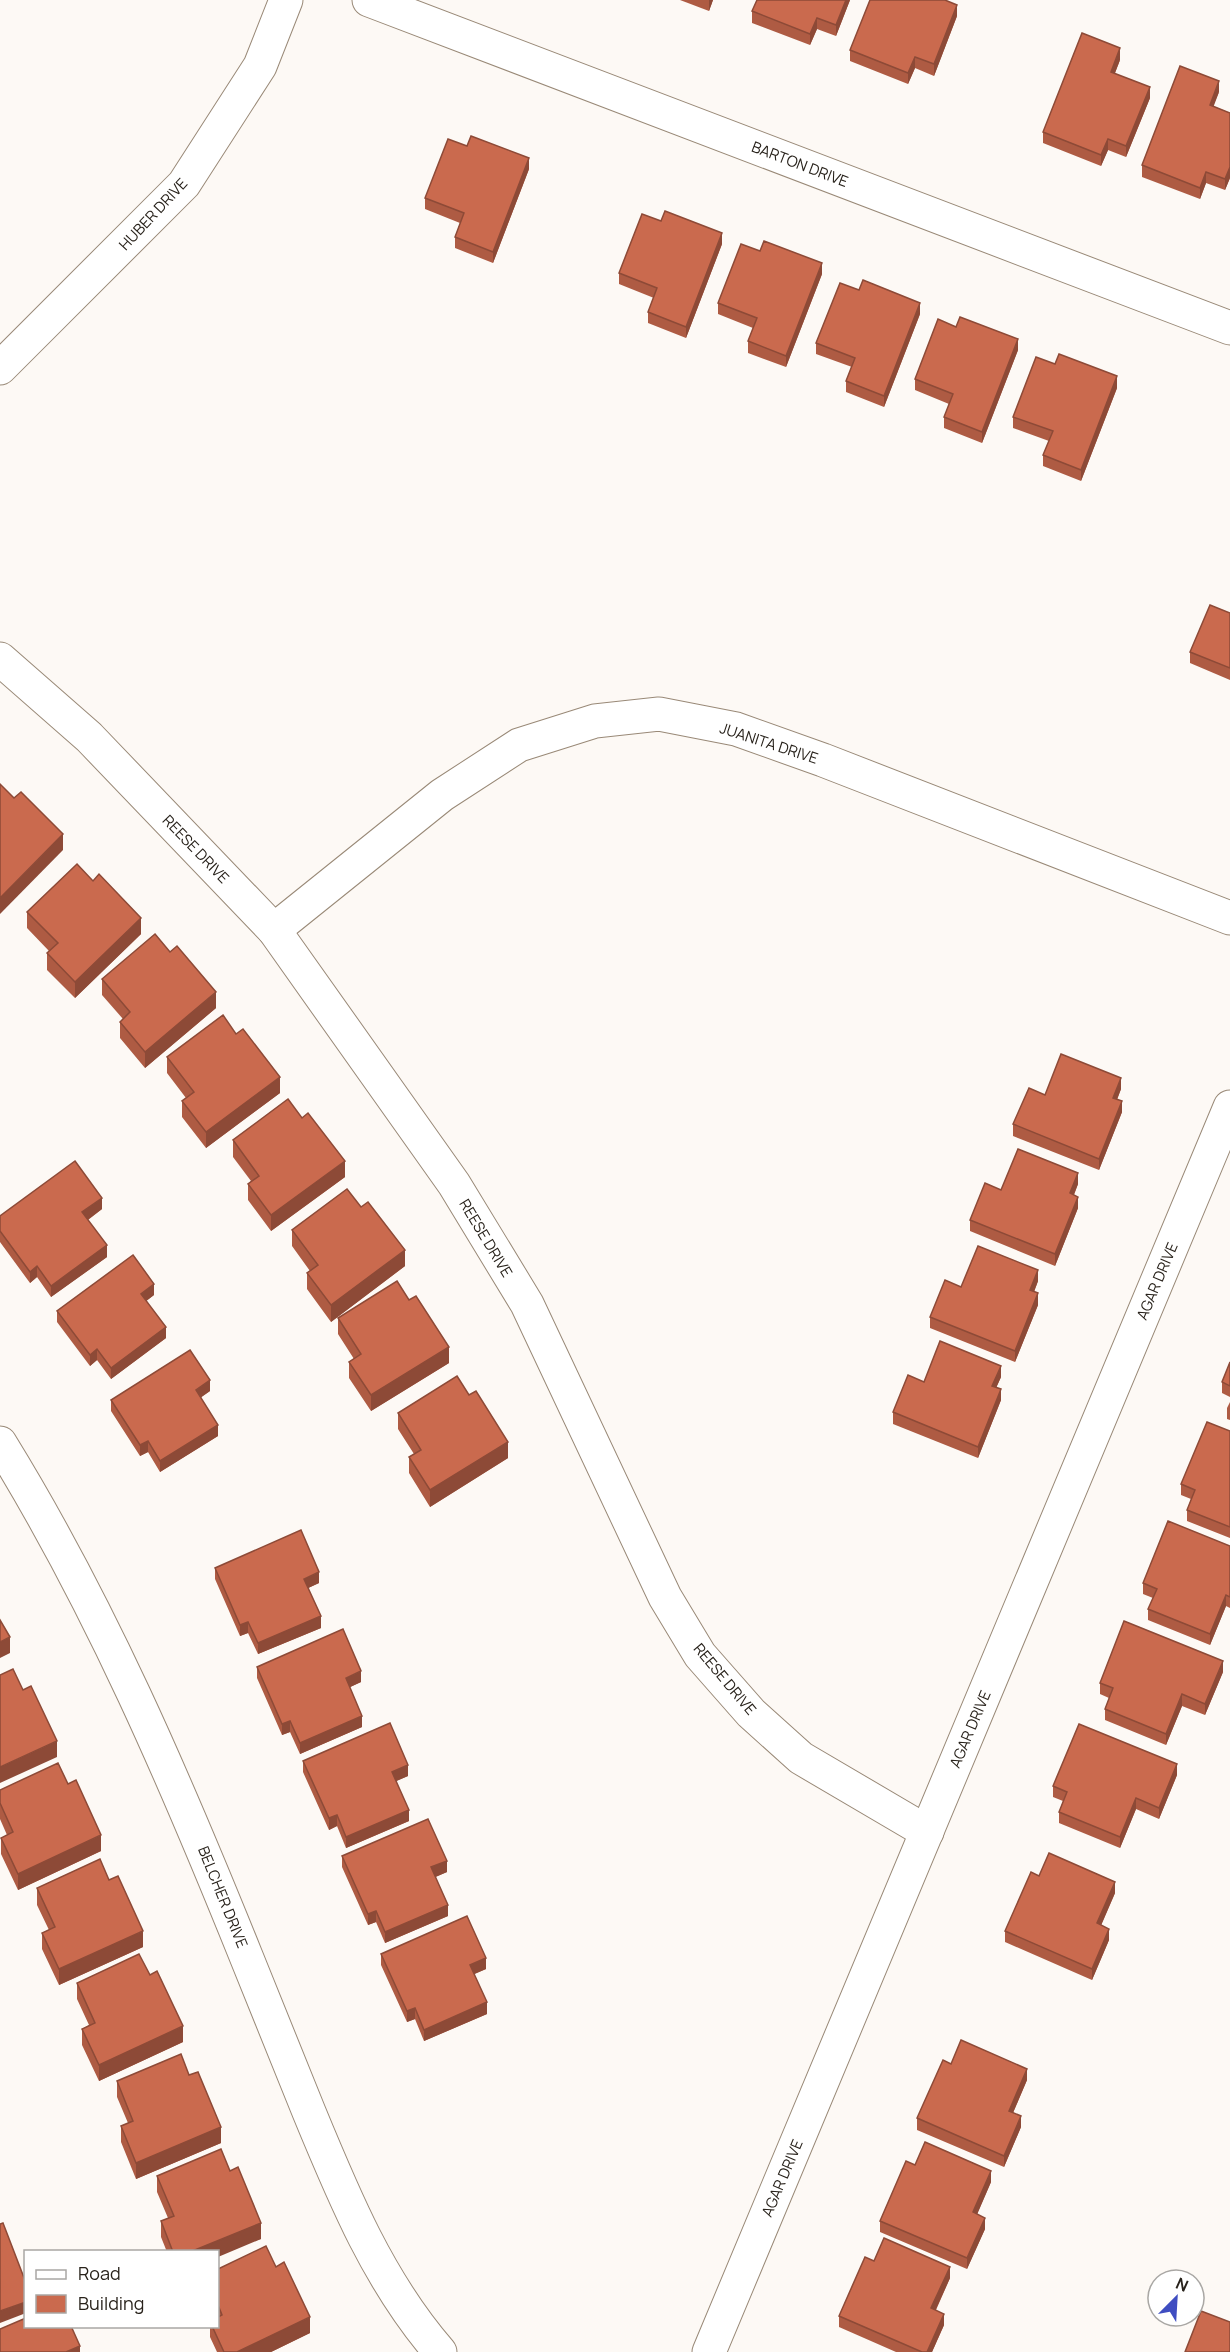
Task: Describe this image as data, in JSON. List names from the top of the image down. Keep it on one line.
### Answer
{"streets":{"street":["BARTON DRIVE","HUBER DRIVE","JUANITA DRIVE","REESE DRIVE","AGAR DRIVE","BELCHER DRIVE"]},"crossings":[["JUANITA DRIVE","REESE DRIVE"],["REESE DRIVE","AGAR DRIVE"]],"legend":["Road","Building"],"north":"top right"}
